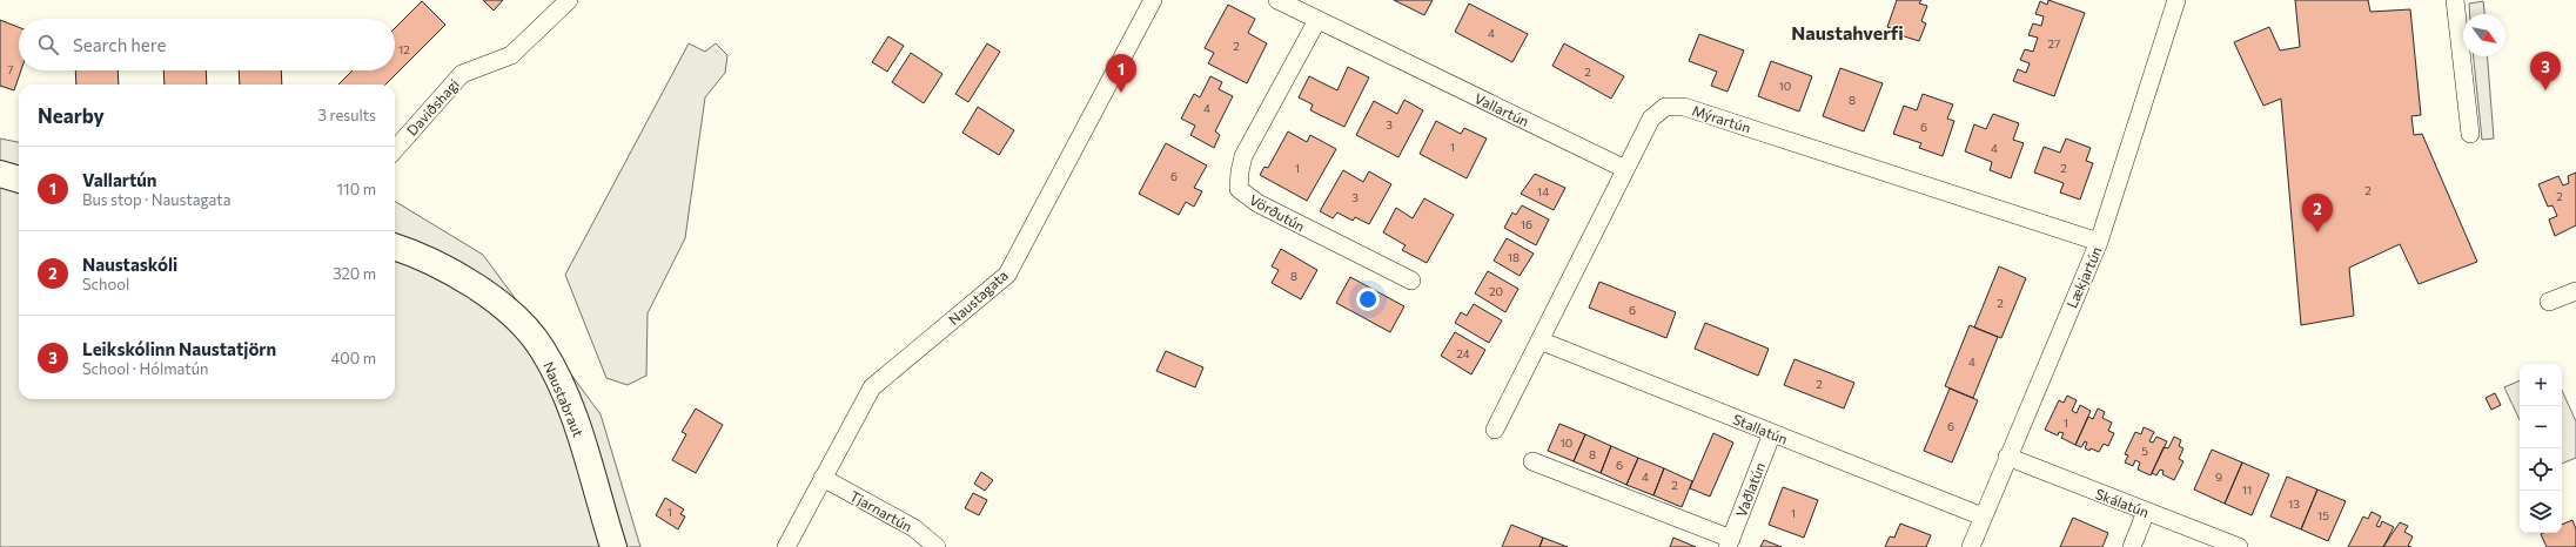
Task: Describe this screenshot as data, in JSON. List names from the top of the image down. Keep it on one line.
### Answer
{"streets":{"street":["Daviðshagi","Vallartún","Mýrartún","Vörðutún","Lækjartún","Naustagata","Naustabraut","Stallatún","Vaðlatún","Skálatún","Tjarnartún"]},"crossings":[["Vallartún","Mýrartún"],["Vallartún","Vörðutún"],["Mýrartún","Lækjartún"],["Mýrartún","Stallatún"],["Lækjartún","Stallatún"],["Lækjartún","Skálatún"],["Naustagata","Tjarnartún"],["Stallatún","Vaðlatún"]],"districts":["Naustahverfi"],"house_numbers":["4","27","2","12","7","2","10","8","4","3","6","1","4","1","2","6","2","14","2","3","16","18","8","20","2","6","24","4","2","1","6","10","5","8","6","4","9","2","11","13","1","1","15"],"north":"bottom right","page":{"search":"Search here","pins":["3","1","2"],"heading":["Nearby","3 results"],"list":[{"mark":"1","name":"Vallartún","note":"Bus stop · Naustagata","value":"110 m"},{"mark":"2","name":"Naustaskóli","note":"School","value":"320 m"},{"mark":"3","name":"Leikskólinn Naustatjörn","note":"School · Hólmatún","value":"400 m"}],"map_buttons":["+","−"]}}
